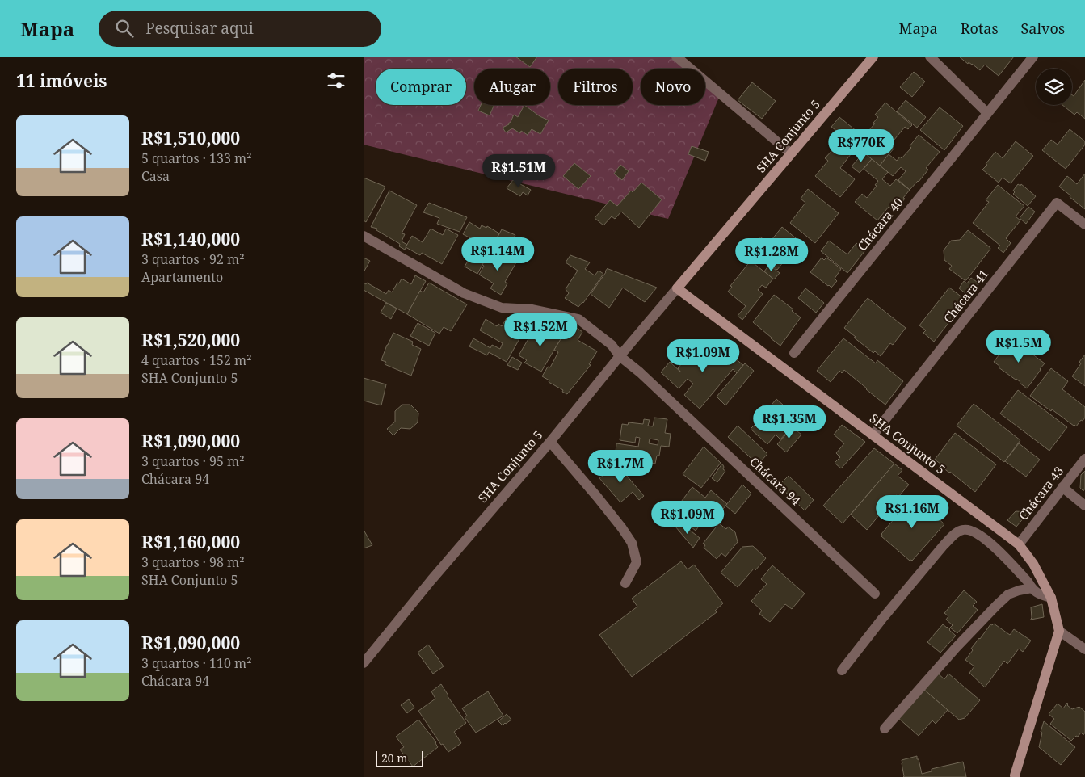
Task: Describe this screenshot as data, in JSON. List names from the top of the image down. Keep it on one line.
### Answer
{"streets":{"street":["SHA Conjunto 5","Chácara 40","Chácara 41","Chácara 94","Chácara 43"]},"crossings":[["SHA Conjunto 5","Chácara 41"],["SHA Conjunto 5","Chácara 94"],["SHA Conjunto 5","Chácara 43"]],"scale_bar":"20 m","page":{"header":"Mapa","search":"Pesquisar aqui","nav":["Mapa","Rotas","Salvos"],"heading":"11 imóveis","chip":["Comprar","Alugar","Filtros","Novo"],"list":[{"name":"R$1,510,000","note":"5 quartos · 133 m² · Casa"},{"name":"R$1,140,000","note":"3 quartos · 92 m² · Apartamento"},{"name":"R$1,520,000","note":"4 quartos · 152 m² · SHA Conjunto 5"},{"name":"R$1,090,000","note":"3 quartos · 95 m² · Chácara 94"},{"name":"R$1,160,000","note":"3 quartos · 98 m² · SHA Conjunto 5"},{"name":"R$1,090,000","note":"3 quartos · 110 m² · Chácara 94"}],"price":["R$770K","R$1.51M","R$1.14M","R$1.28M","R$1.52M","R$1.5M","R$1.09M","R$1.35M","R$1.7M","R$1.16M","R$1.09M"],"scale":"20 m"}}
